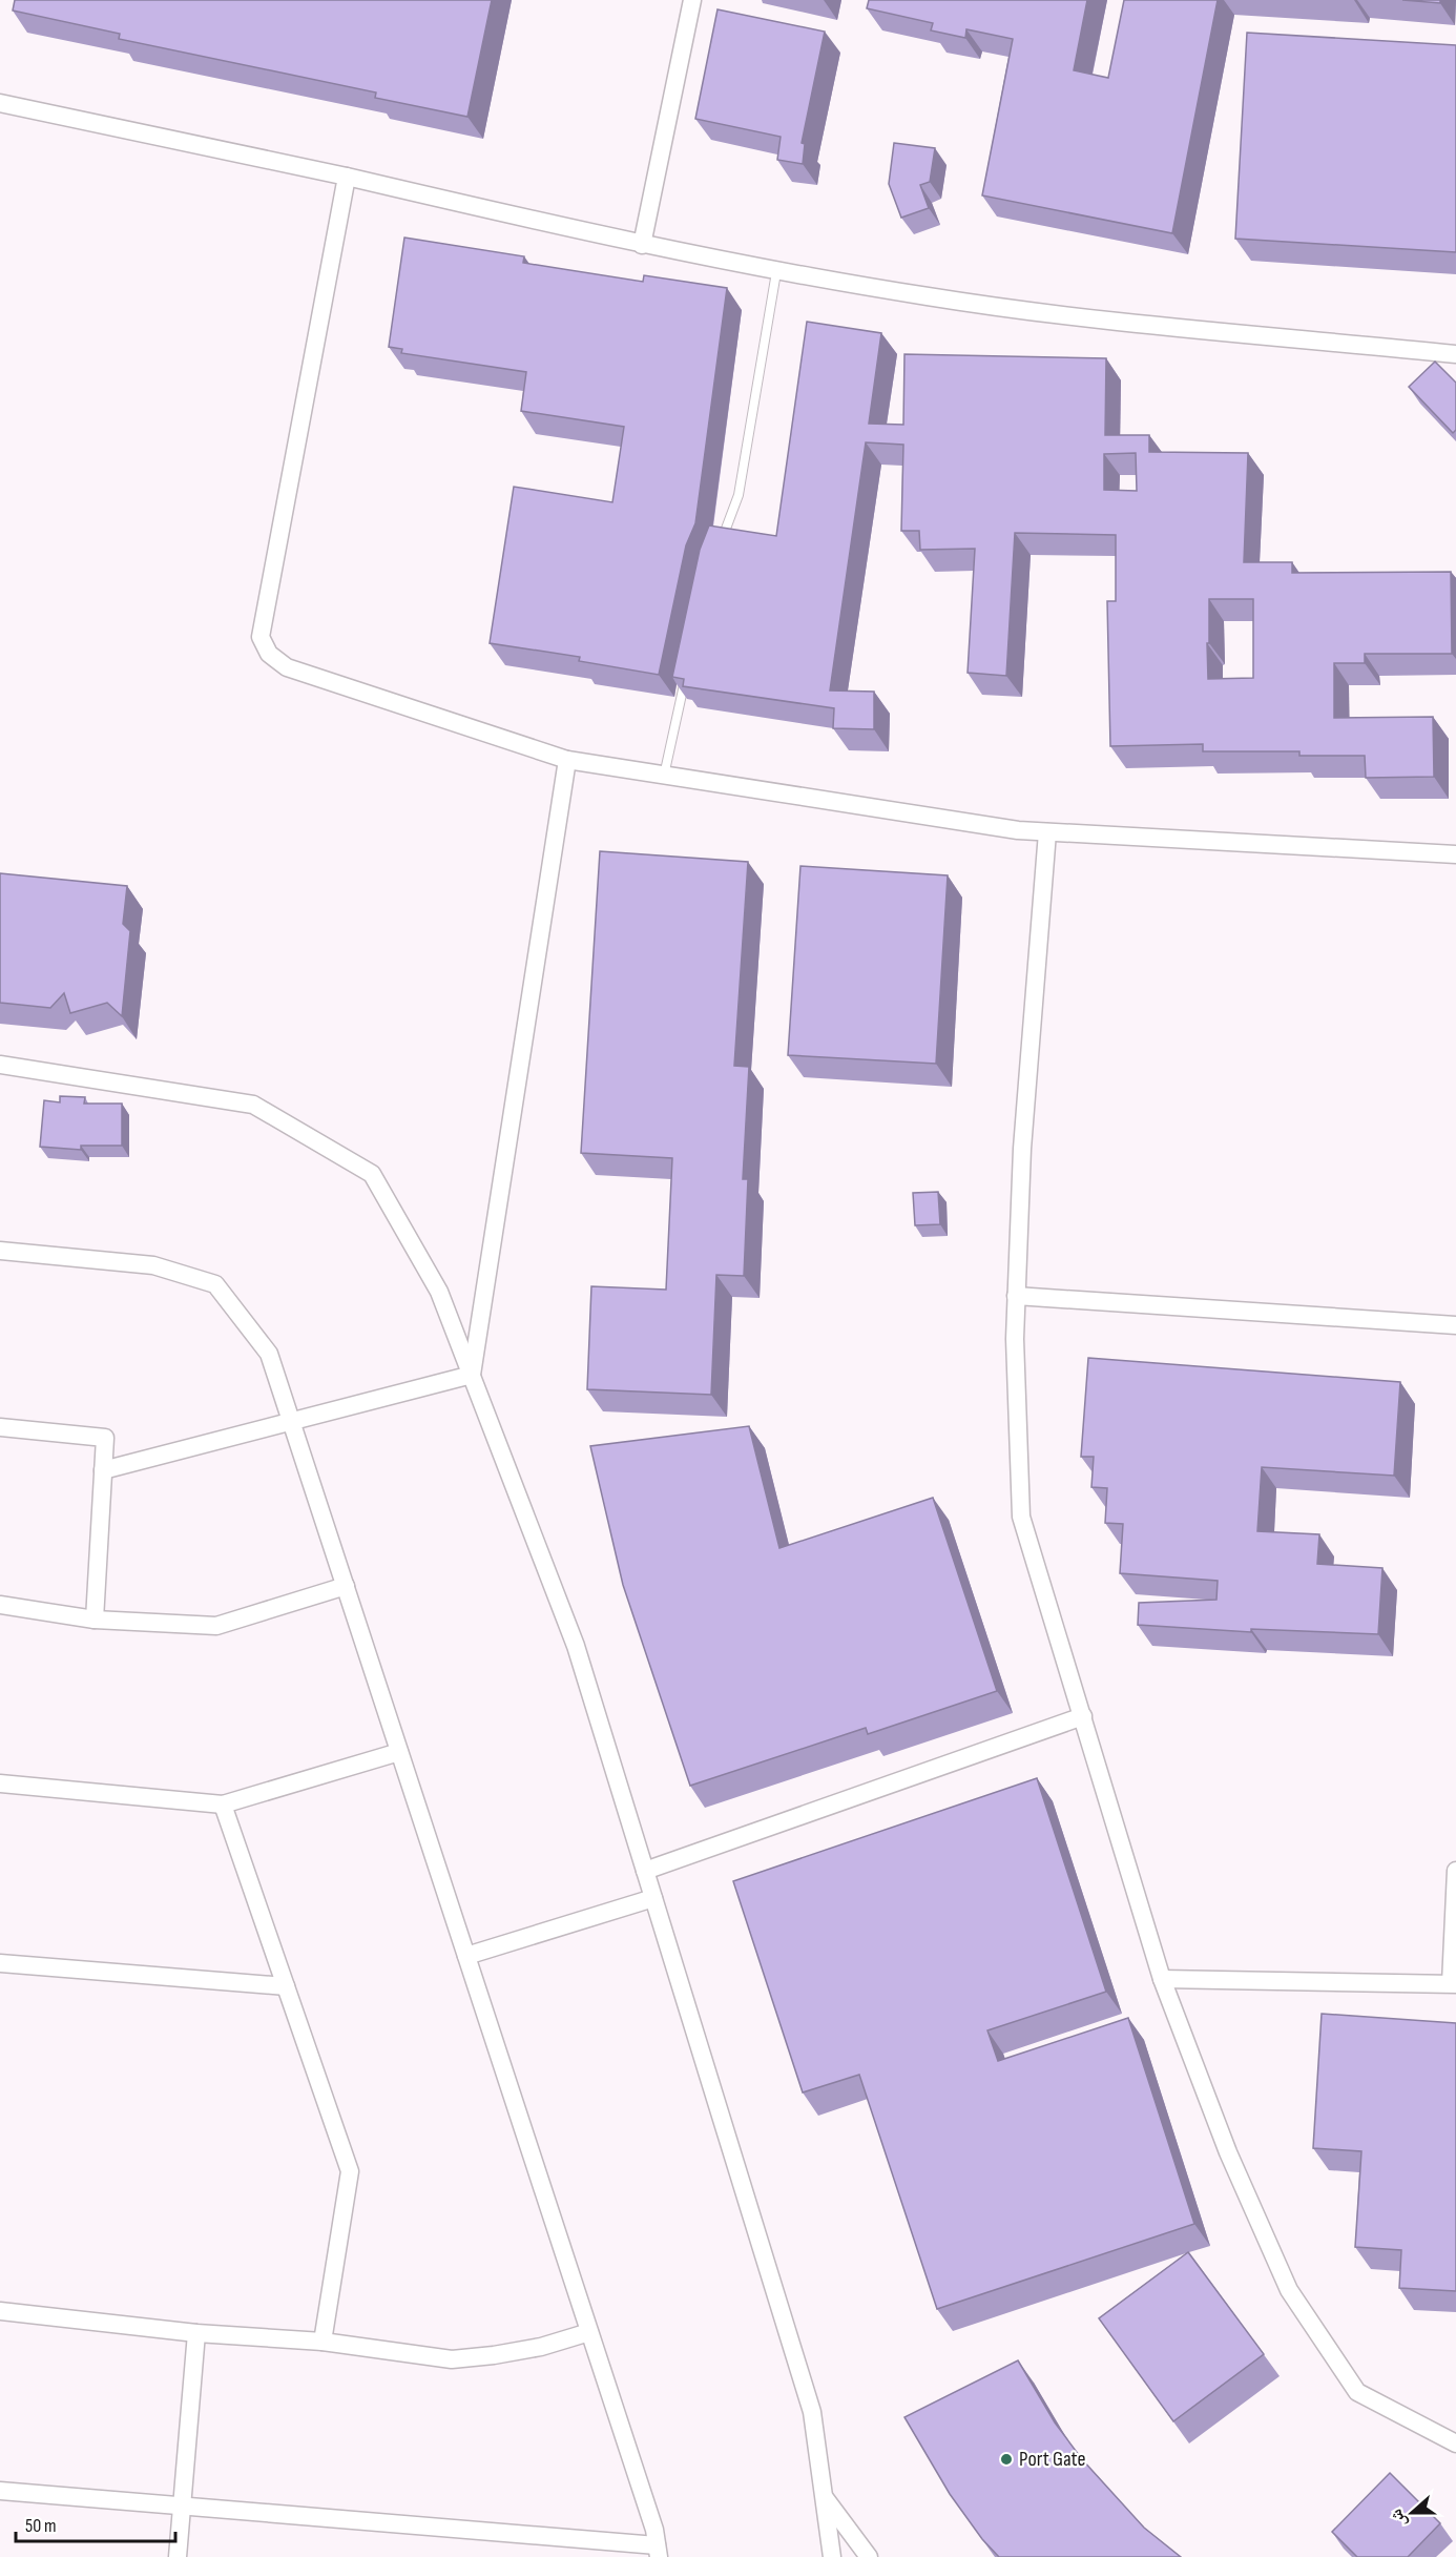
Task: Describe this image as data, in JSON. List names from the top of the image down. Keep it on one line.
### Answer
{"places":["Port Gate"],"scale_bar":"50 m","north":"left"}
